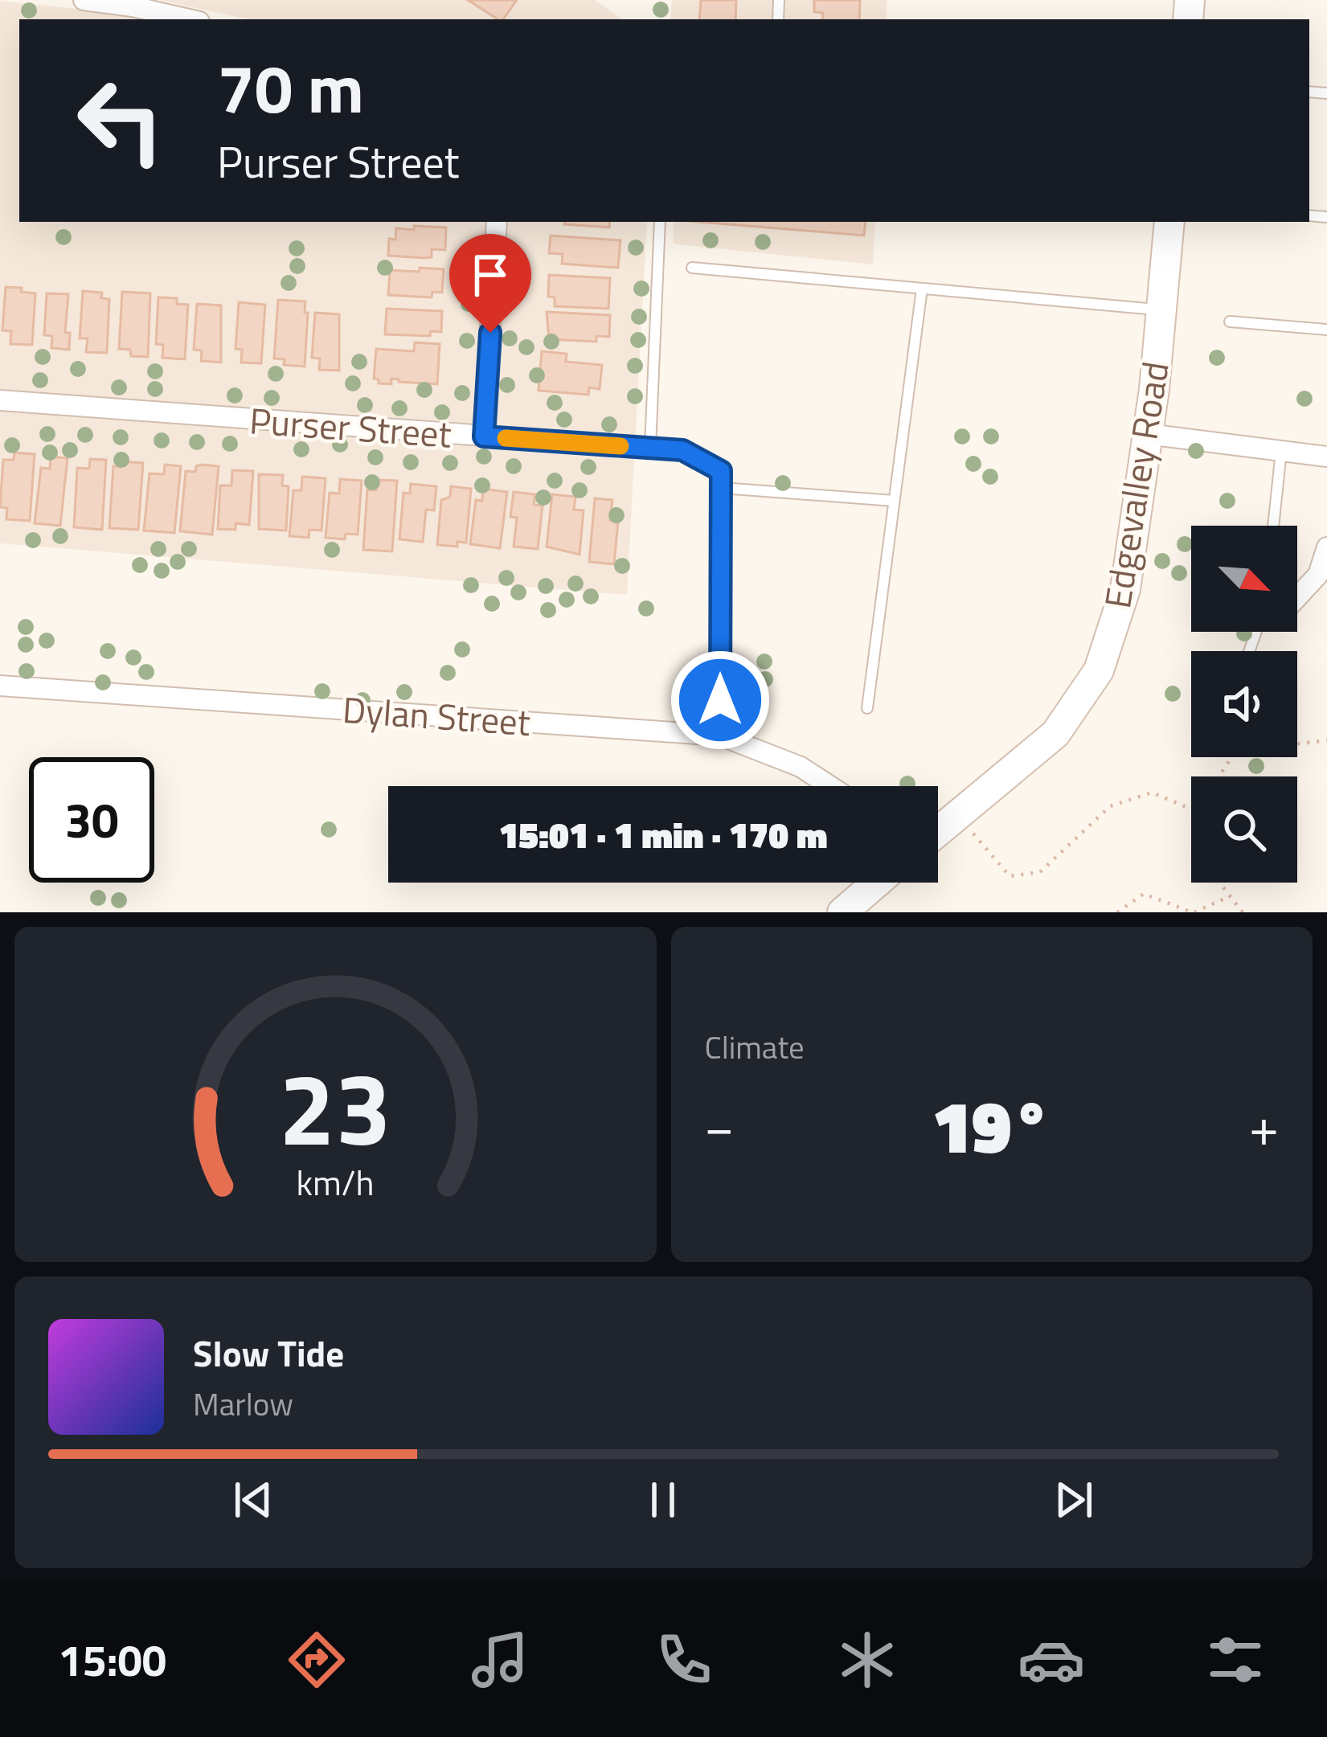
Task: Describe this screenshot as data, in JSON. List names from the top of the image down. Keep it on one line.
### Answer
{"streets":{"street":["Purser Street","Edgevalley Road","Dylan Street"]},"north":"bottom right","page":{"turn":["70 m","Purser Street"],"limit":"30","trip":"15:01 · 1 min · 170 m","tile":"Climate","heat":["−","19°","+"],"song":["Slow Tide","Marlow"],"tabs":"15:00","gauge":["23","km/h"]}}
